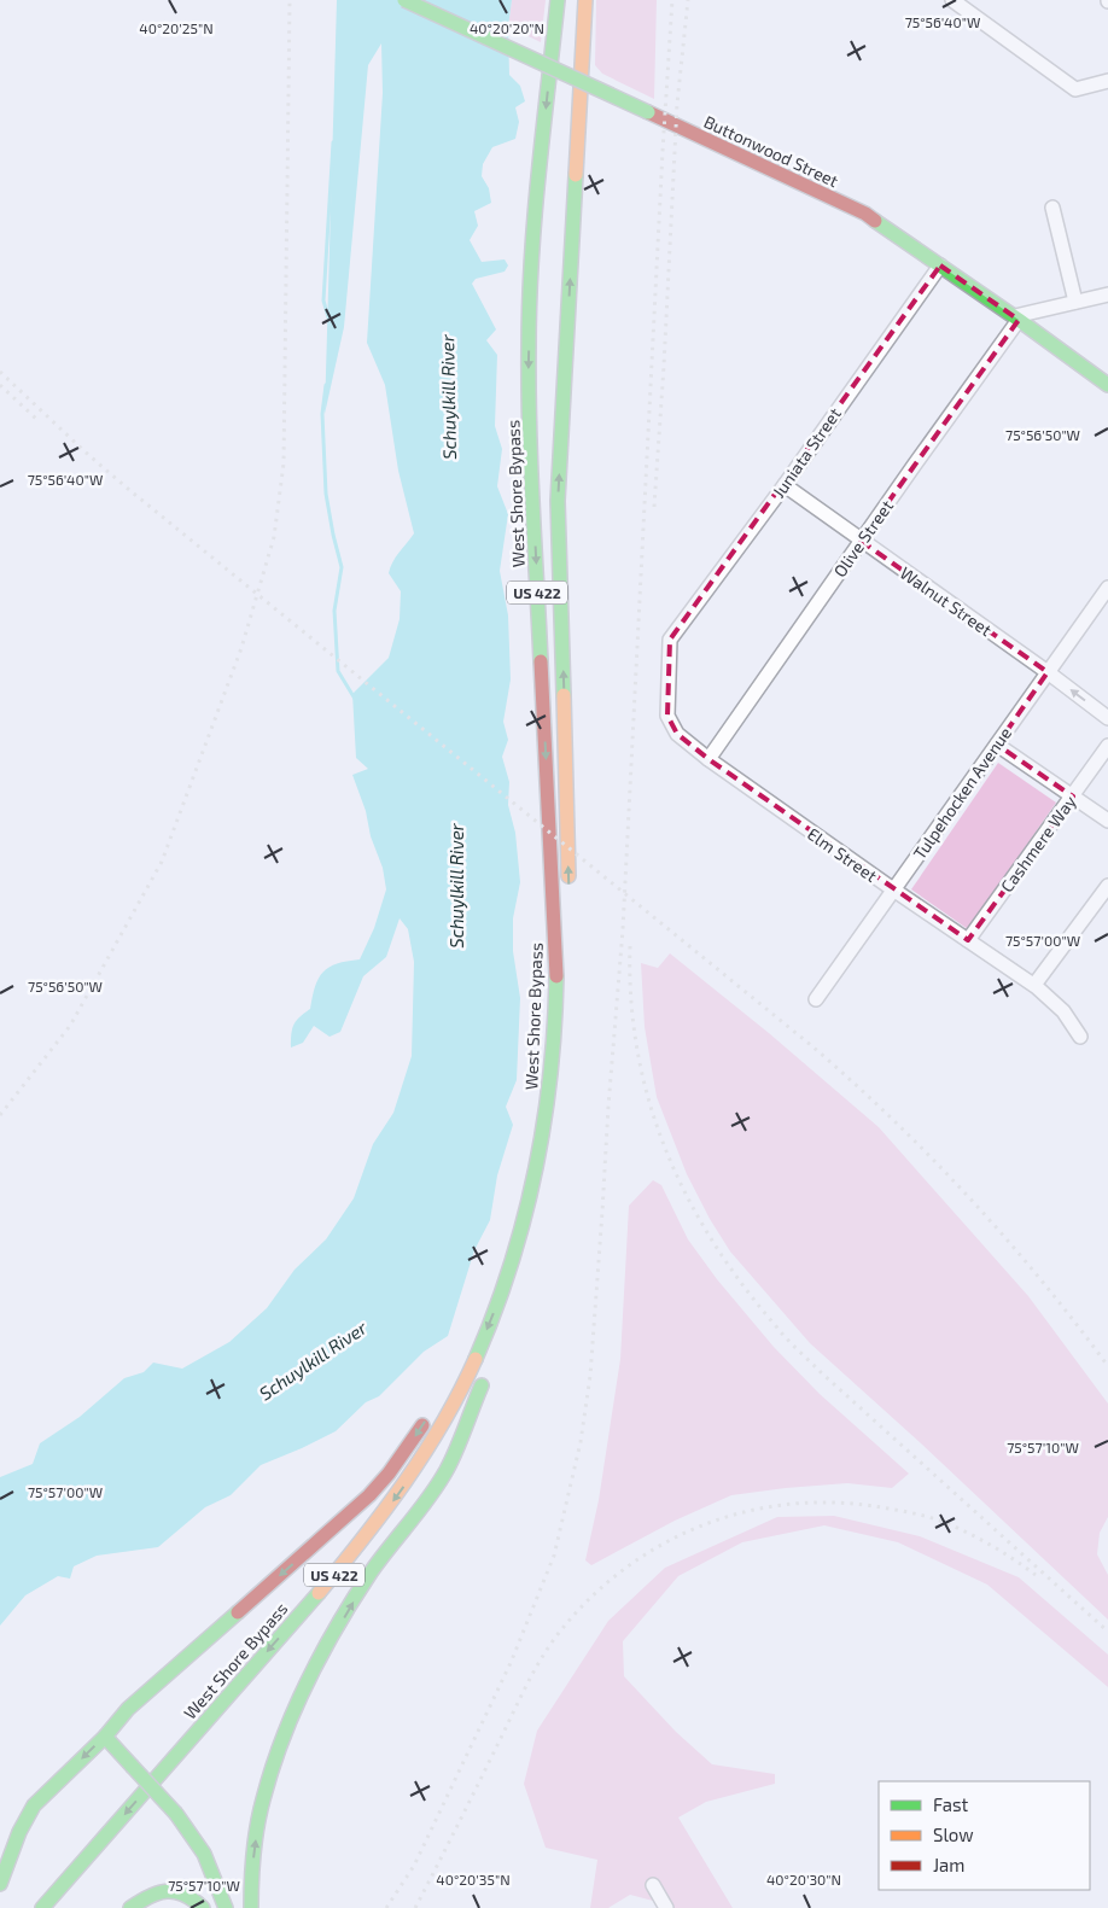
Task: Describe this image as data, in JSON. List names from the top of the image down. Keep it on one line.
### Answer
{"streets":{"main road":["Buttonwood Street","West Shore Bypass","US 422"],"street":["Juniata Street","Olive Street","Walnut Street","Tulpehocken Avenue","Cashmere Way","Elm Street"]},"crossings":[["Buttonwood Street","Juniata Street"],["Buttonwood Street","Olive Street"],["Juniata Street","Walnut Street"],["Juniata Street","Elm Street"],["Olive Street","Walnut Street"],["Olive Street","Elm Street"],["Walnut Street","Tulpehocken Avenue"],["Tulpehocken Avenue","Elm Street"],["Cashmere Way","Elm Street"]],"water":["Schuylkill River"],"legend":["Fast","Slow","Jam"],"coordinates":["75°56'40\"W","40°20'25\"N","40°20'20\"N","75°56'50\"W","75°57'00\"W","75°57'10\"W","40°20'35\"N","40°20'30\"N"]}
